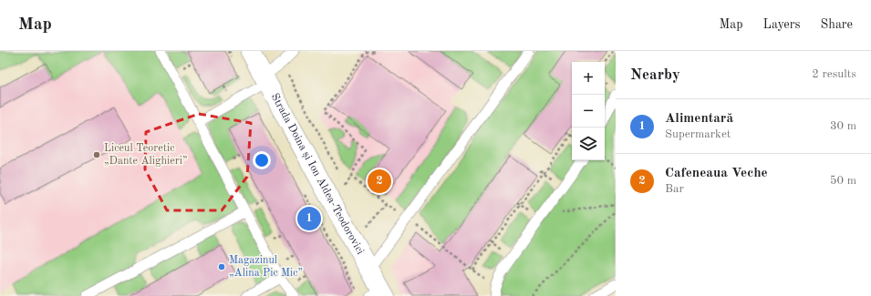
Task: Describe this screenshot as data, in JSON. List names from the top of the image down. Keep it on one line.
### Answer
{"streets":{"street":["Strada Doina și Ion Aldea-Teodorovici"]},"places":["Liceul Teoretic „Dante Alighieri”","Magazinul „Alina Pic Mic”"],"page":{"header":"Map","nav":["Map","Layers","Share"],"heading":["Nearby","2 results"],"map_buttons":["+","−"],"list":[{"mark":"1","name":"Alimentară","note":"Supermarket","value":"30 m"},{"mark":"2","name":"Cafeneaua Veche","note":"Bar","value":"50 m"}],"pins":["2","1"]}}
